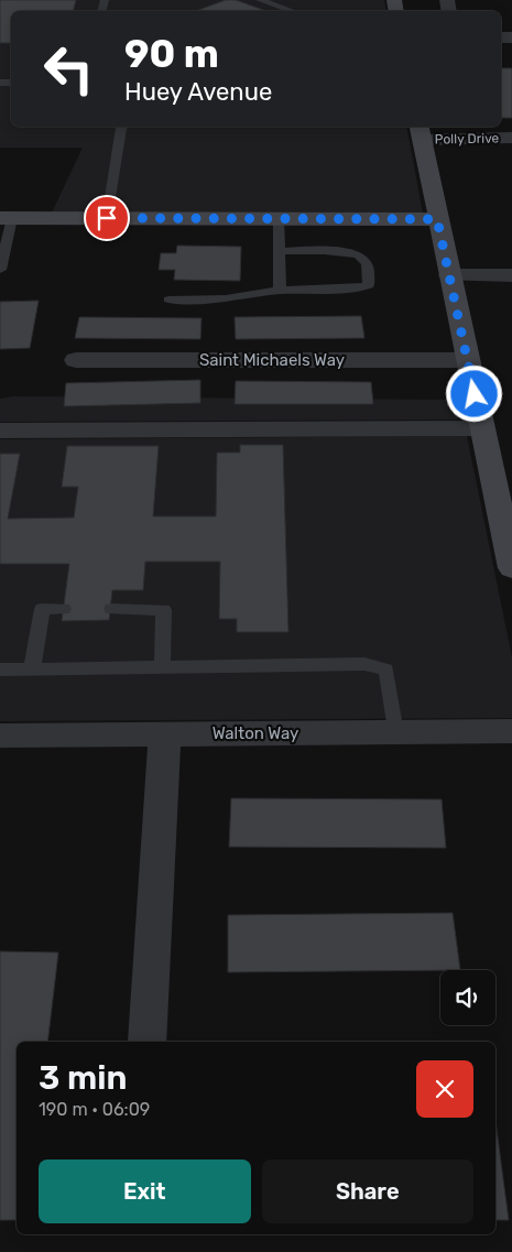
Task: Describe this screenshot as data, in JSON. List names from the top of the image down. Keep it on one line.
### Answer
{"streets":{"street":["Polly Drive","Saint Michaels Way","Walton Way"]},"page":{"turn":["90 m","Huey Avenue"],"heading":["3 min","190 m · 06:09"],"buttons":["Exit","Share"]}}
